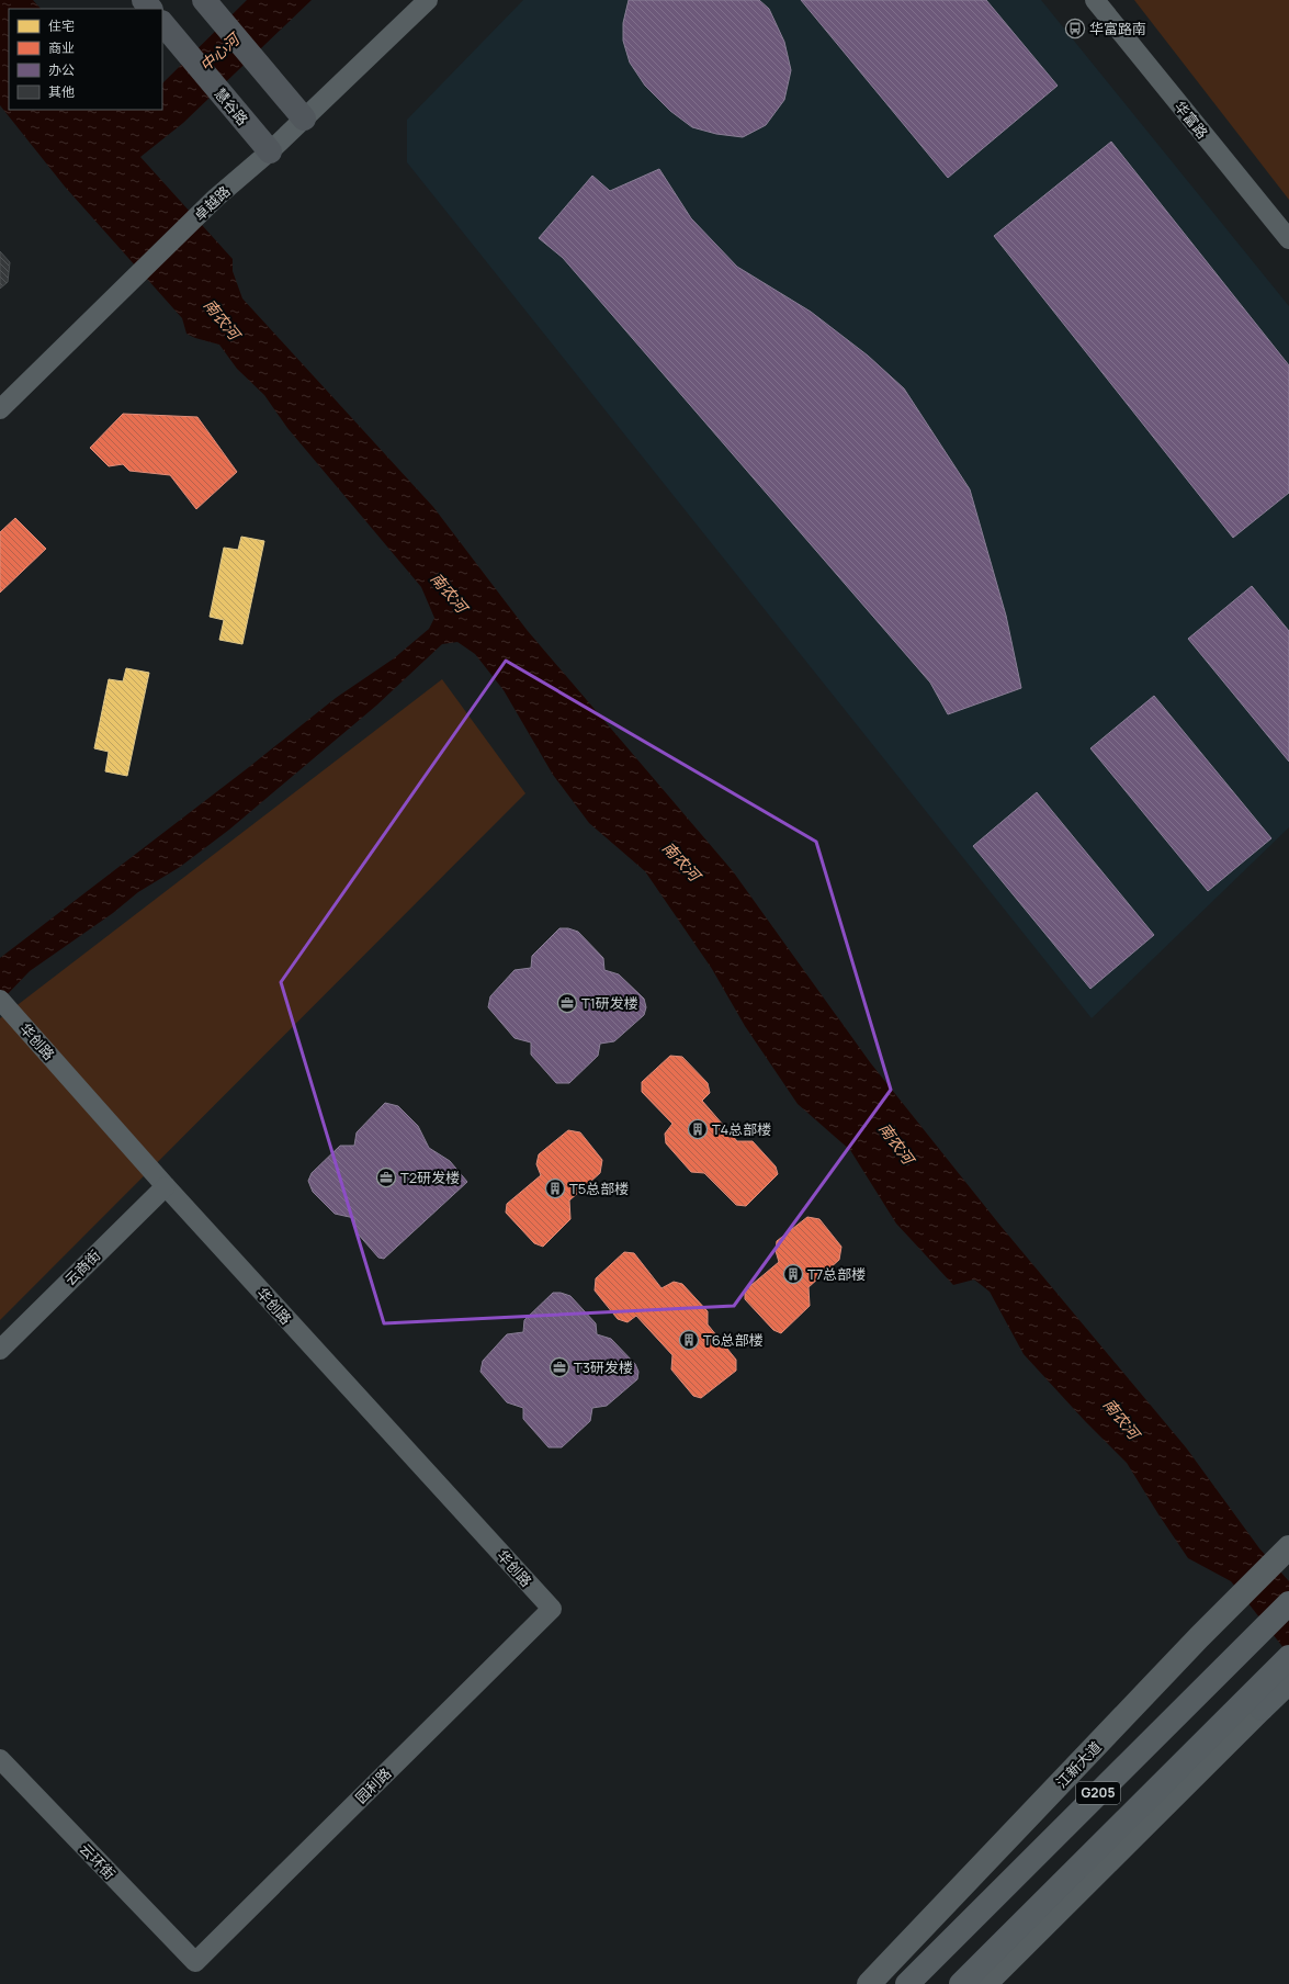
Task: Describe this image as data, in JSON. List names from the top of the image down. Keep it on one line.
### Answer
{"streets":{"highway":["G205"],"main road":["慧谷路"],"street":["华富路","卓越路","华创路","云商街","江新大道","园利路","云环街"]},"crossings":[["慧谷路","卓越路"],["华创路","云商街"],["华创路","园利路"],["园利路","云环街"]],"water":["中心河","南农河"],"places":{"bus stop":["华富路南"],"office":["T1研发楼","T2研发楼","T3研发楼"],"building":["T4总部楼","T5总部楼","T7总部楼","T6总部楼"]},"legend":["住宅","商业","办公","其他"]}
